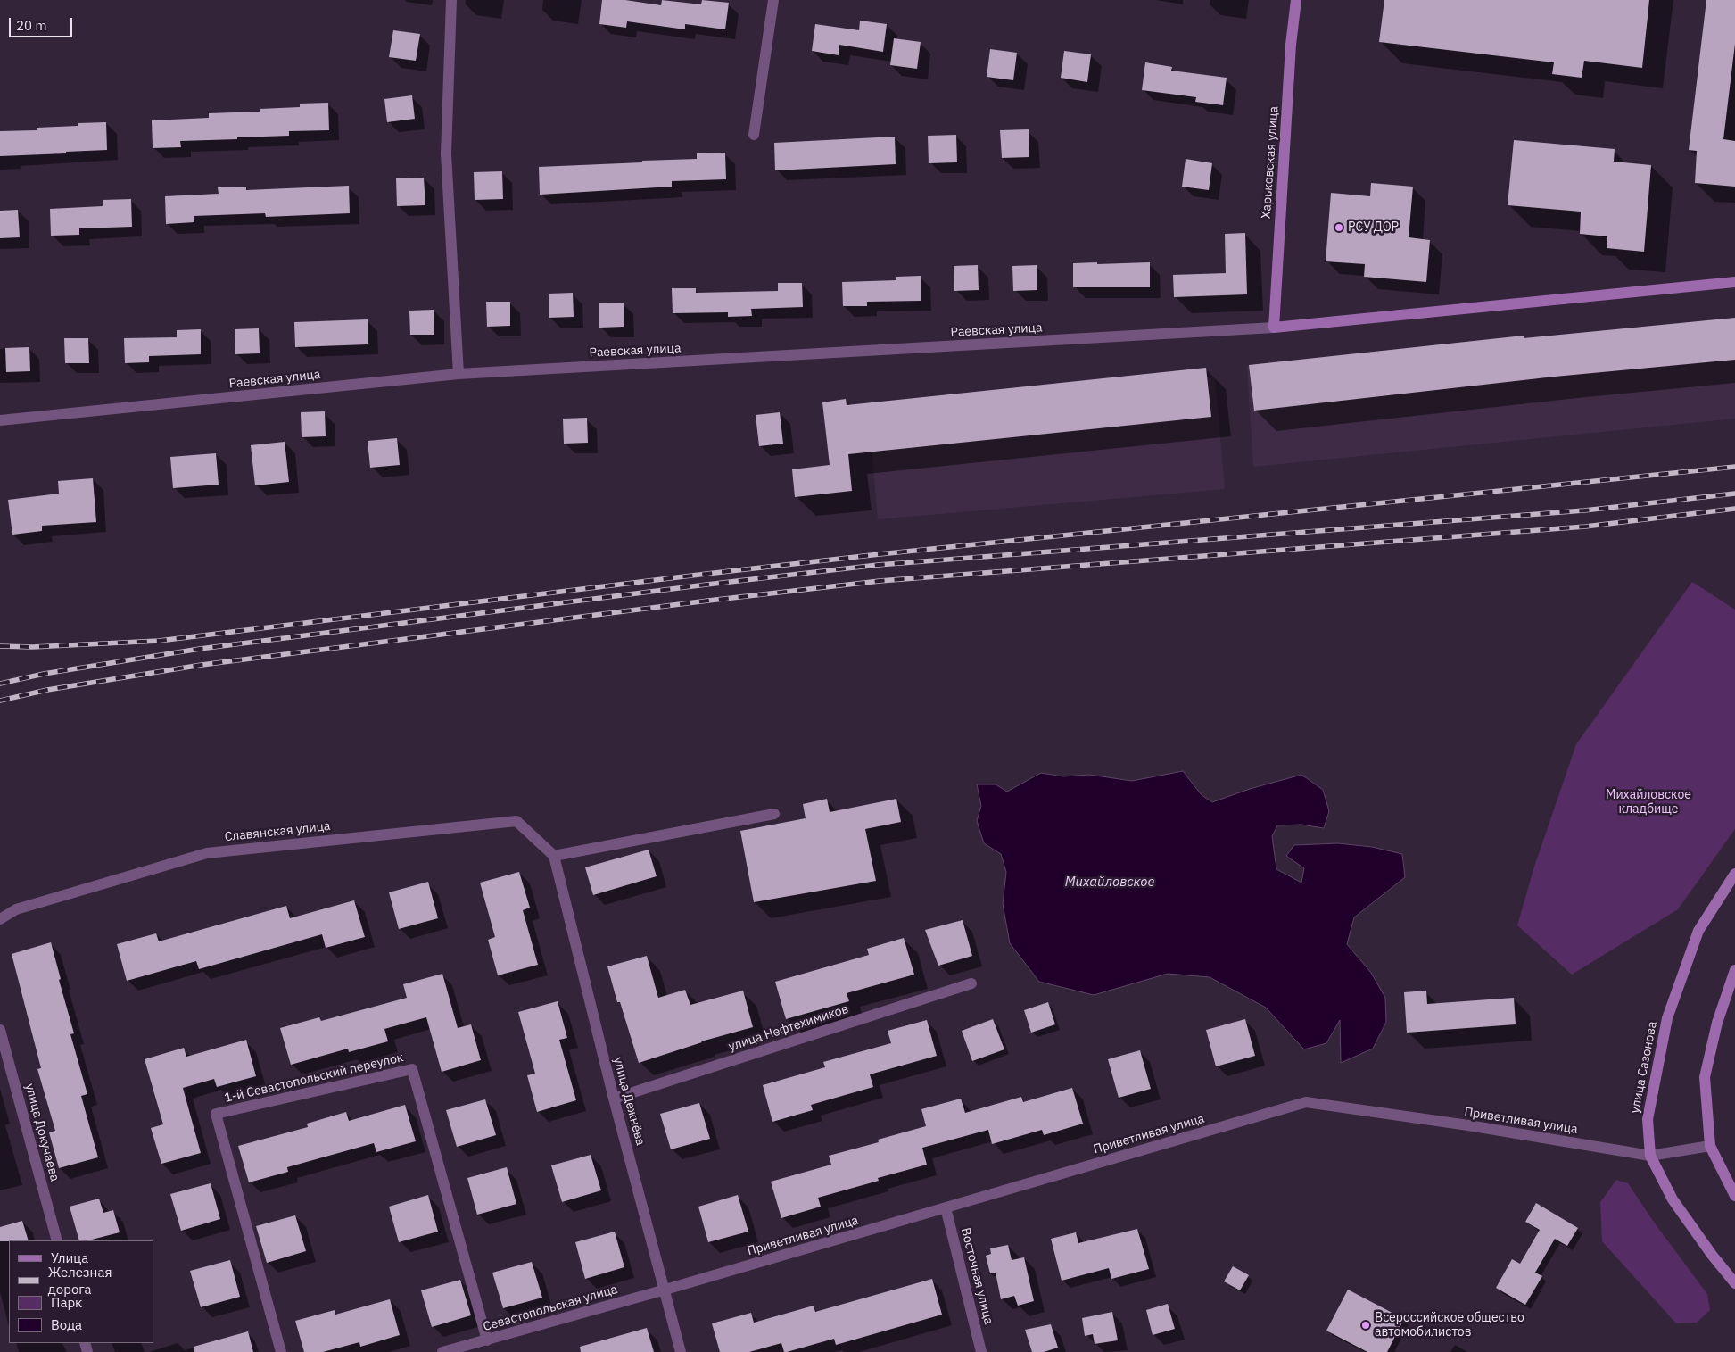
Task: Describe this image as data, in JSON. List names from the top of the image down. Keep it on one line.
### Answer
{"streets":{"street":["Харьковская улица","Раевская улица","Славянская улица","улица Нефтехимиков","улица Сазонова","1-й Севастопольский переулок","улица Дежнёва","Приветливая улица","улица Докучаева","Восточная улица","Севастопольская улица"]},"crossings":[["Харьковская улица","Раевская улица"],["Славянская улица","улица Дежнёва"],["улица Нефтехимиков","улица Дежнёва"],["улица Сазонова","Приветливая улица"],["1-й Севастопольский переулок","Севастопольская улица"],["улица Дежнёва","Приветливая улица"],["улица Дежнёва","Севастопольская улица"],["Приветливая улица","Восточная улица"],["Приветливая улица","Севастопольская улица"]],"water":["Михайловское"],"parks":["Михайловское кладбище"],"places":["РСУ ДОР","Всероссийское общество автомобилистов"],"legend":["Улица","Железная дорога","Парк","Вода"],"scale_bar":"20 m"}
